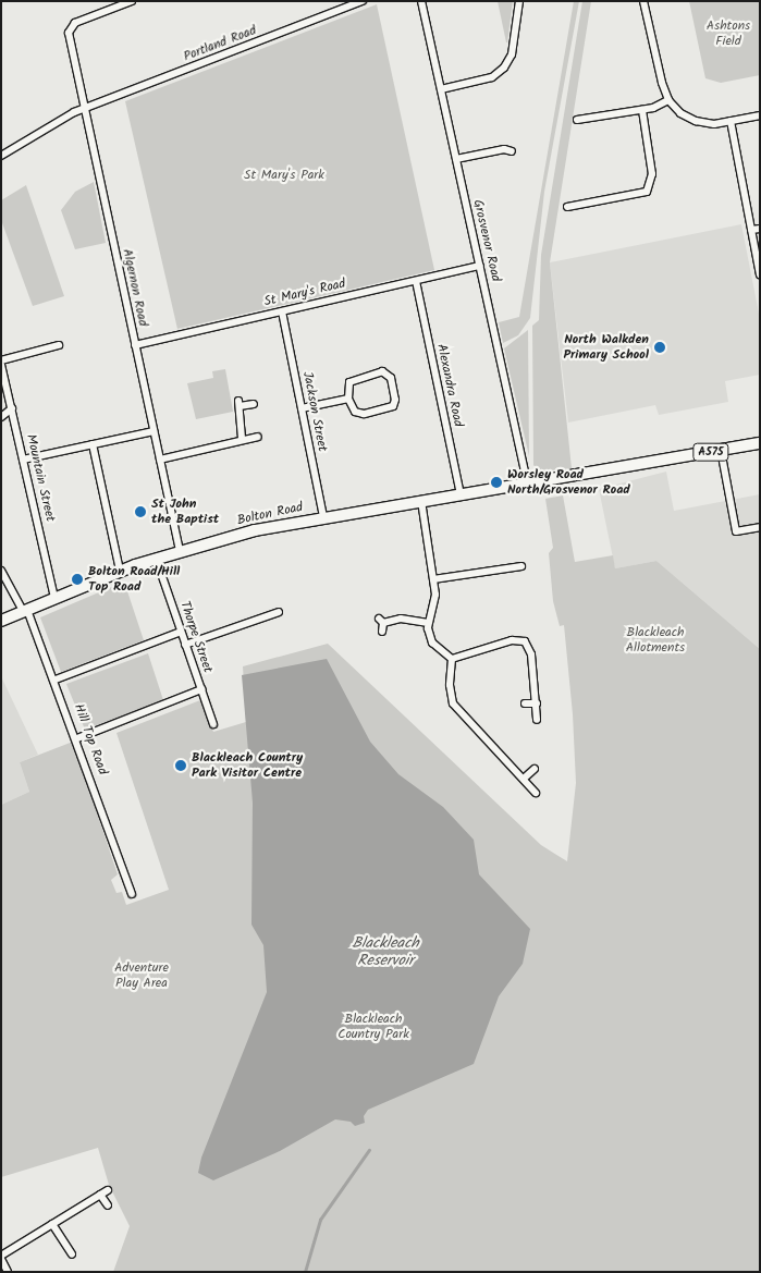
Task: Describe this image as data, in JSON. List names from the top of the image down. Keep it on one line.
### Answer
{"streets":{"main road":["A575","Bolton Road"],"street":["Portland Road","Grosvenor Road","Algernon Road","St Mary's Road","Alexandra Road","Jackson Street","Mountain Street","Thorpe Street","Hill Top Road"]},"crossings":[["Portland Road","Algernon Road"],["Grosvenor Road","St Mary's Road"],["Grosvenor Road","A575"],["Algernon Road","St Mary's Road"],["Algernon Road","Bolton Road"],["St Mary's Road","Alexandra Road"],["St Mary's Road","Jackson Street"],["Alexandra Road","A575"],["Alexandra Road","Bolton Road"],["Jackson Street","Bolton Road"],["A575","Bolton Road"],["Mountain Street","Bolton Road"],["Bolton Road","Thorpe Street"],["Bolton Road","Hill Top Road"]],"water":["Blackleach Reservoir"],"parks":["Ashtons Field","St Mary's Park","Blackleach Allotments","Adventure Play Area","Blackleach Country Park"],"places":["North Walkden Primary School","Worsley Road North/Grosvenor Road","St John the Baptist","Bolton Road/Hill Top Road","Blackleach Country Park Visitor Centre"]}
